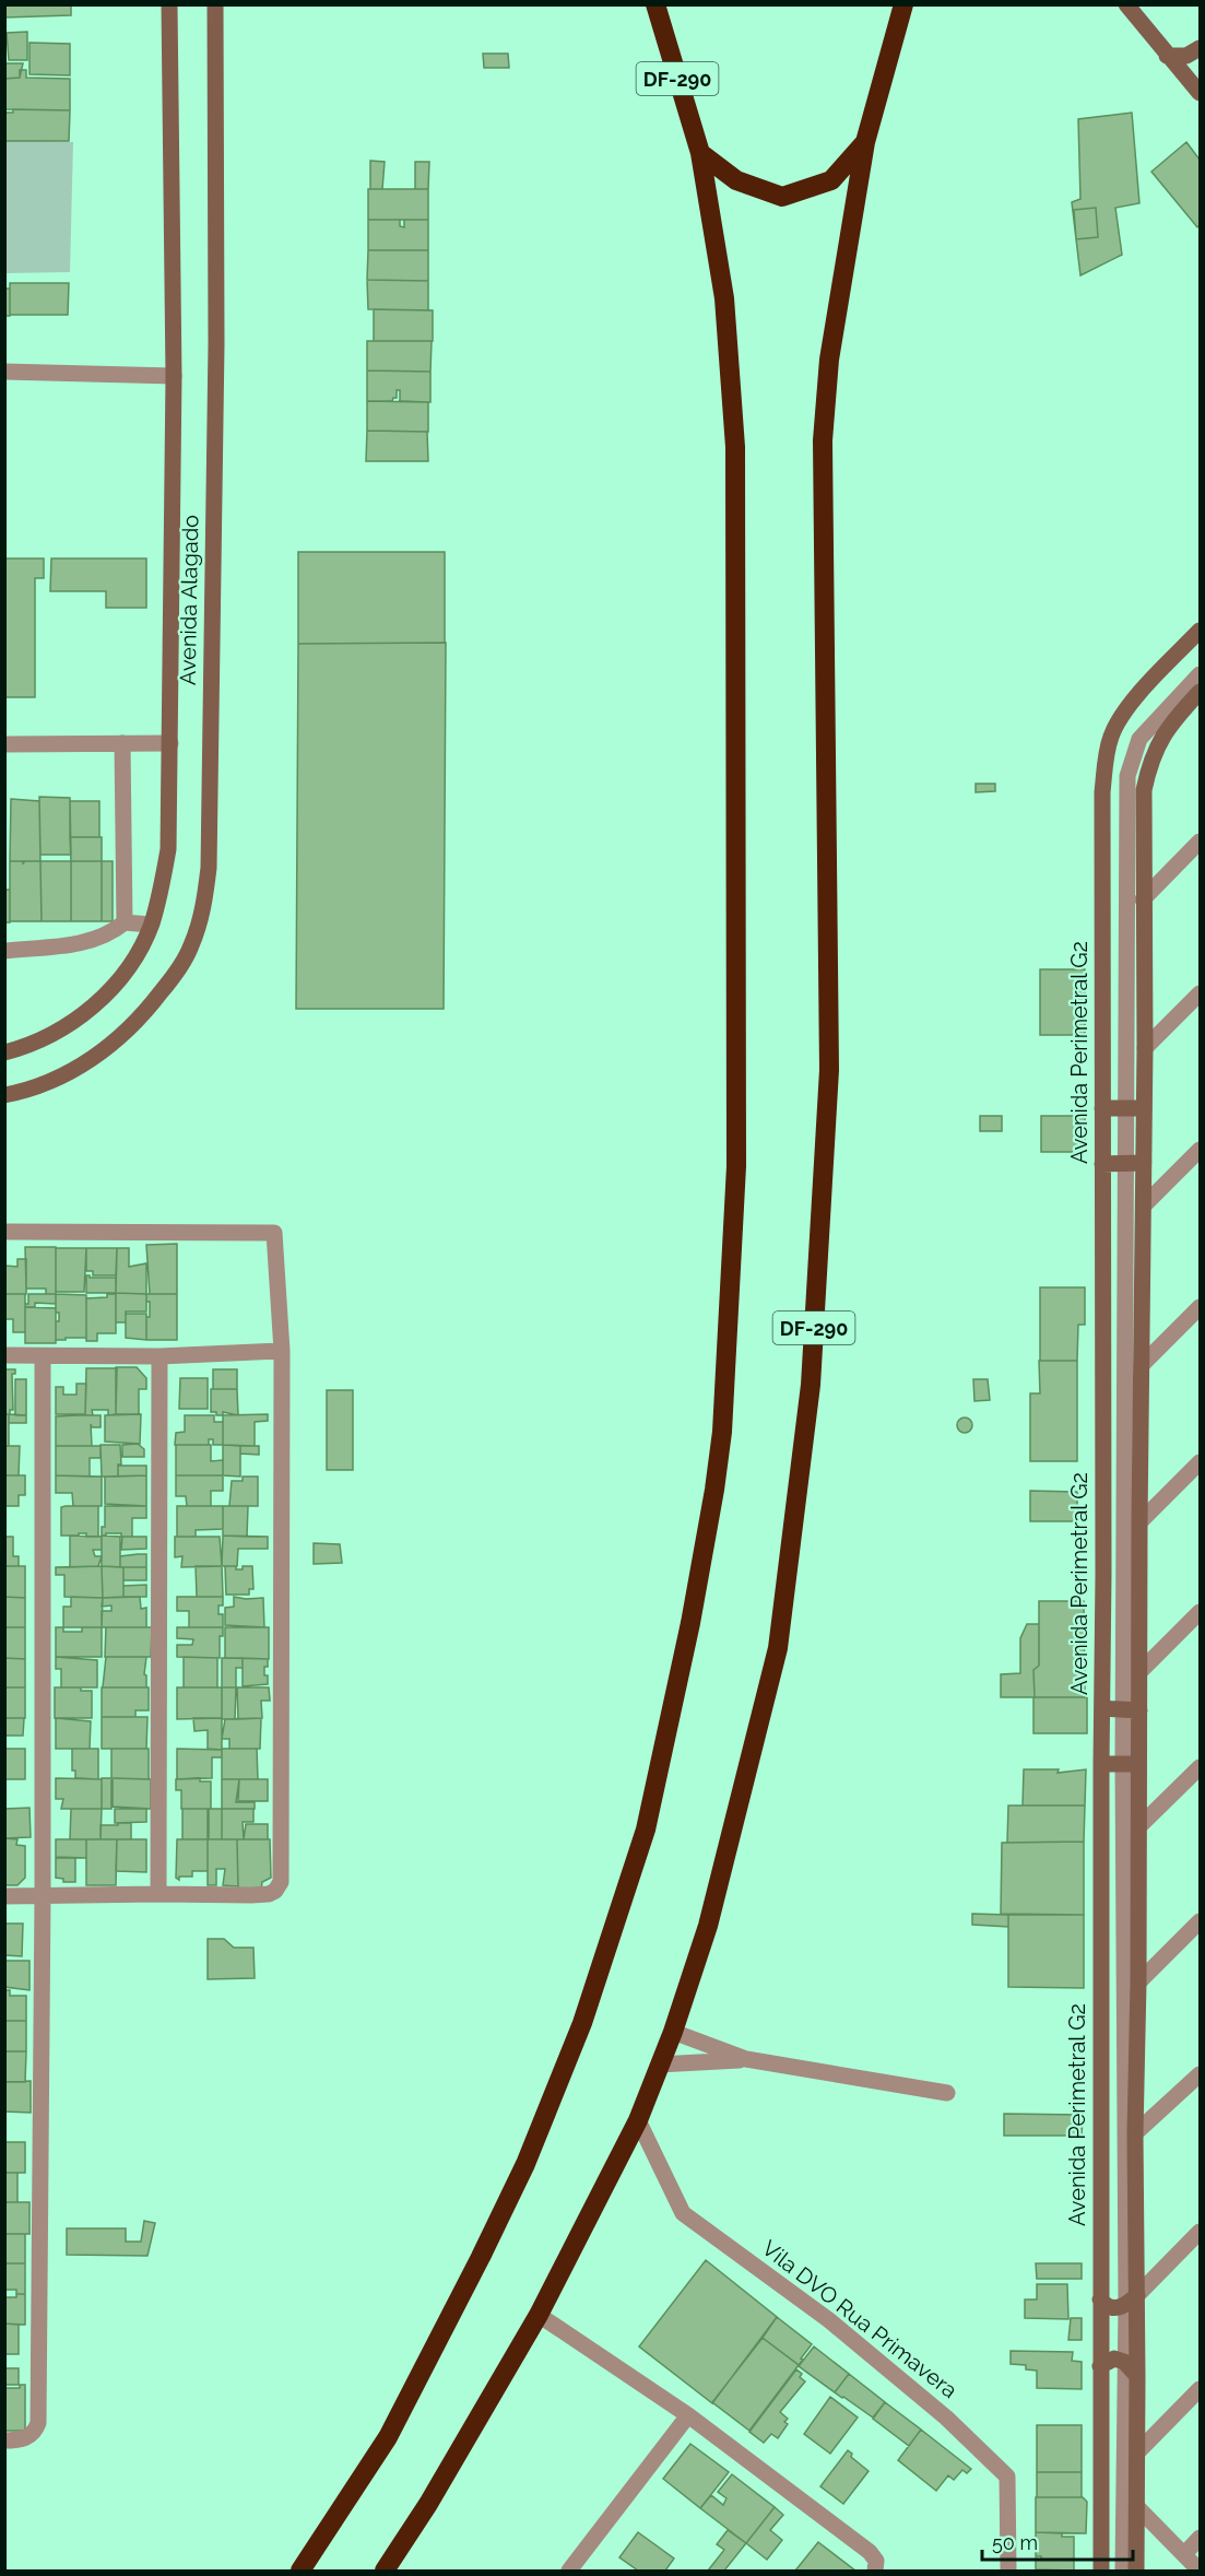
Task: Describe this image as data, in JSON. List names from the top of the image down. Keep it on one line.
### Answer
{"streets":{"highway":["DF-290"],"street":["Avenida Alagado","Avenida Perimetral G2","Vila DVO Rua Primavera"]},"crossings":[["DF-290","Vila DVO Rua Primavera"]],"scale_bar":"50 m"}
